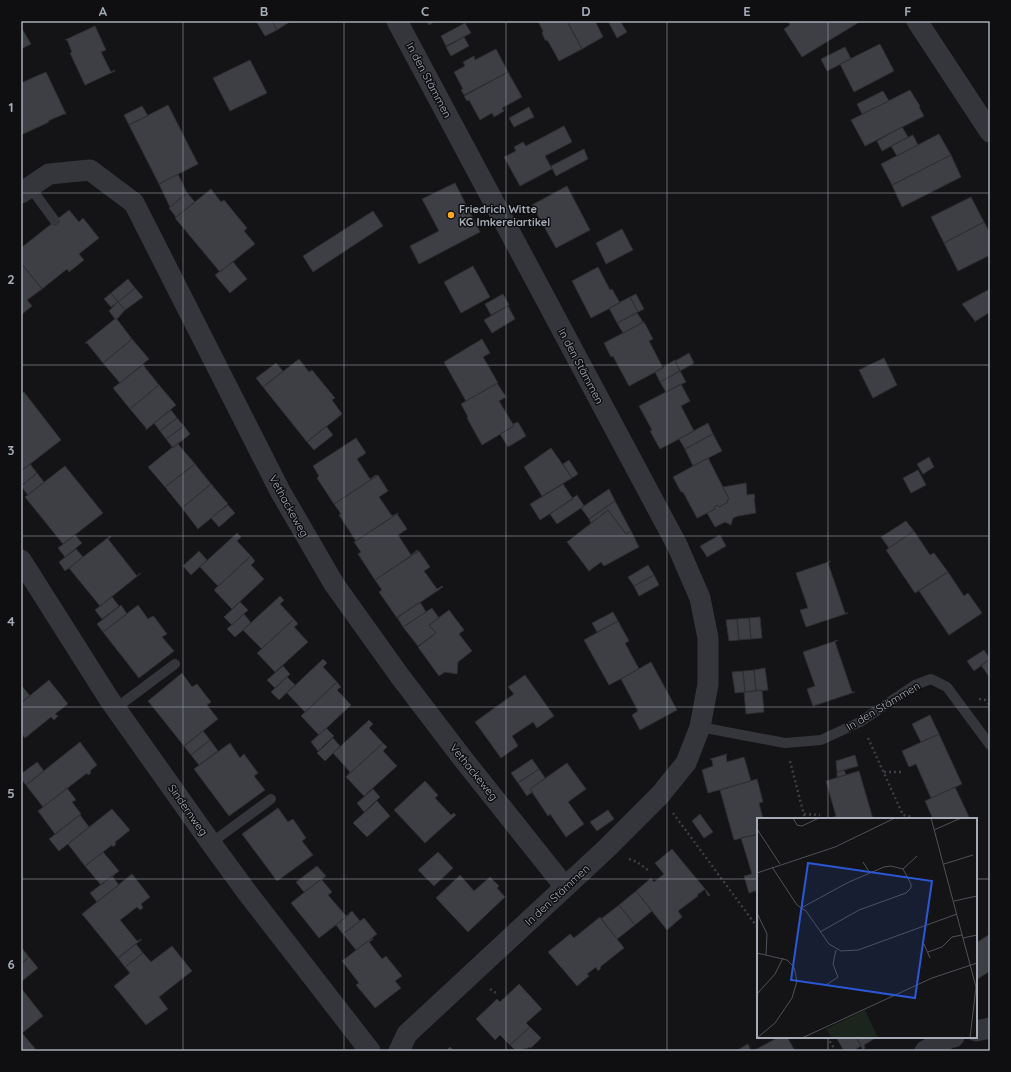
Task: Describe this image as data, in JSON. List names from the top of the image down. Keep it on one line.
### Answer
{"streets":{"street":["In den Stämmen","Vethackeweg","Sindernweg"]},"crossings":[["In den Stämmen","Vethackeweg"]],"places":["Friedrich Witte KG Imkereiartikel"],"grid":{"columns":["A","B","C","D","E","F"],"rows":["1","2","3","4","5","6"]}}
